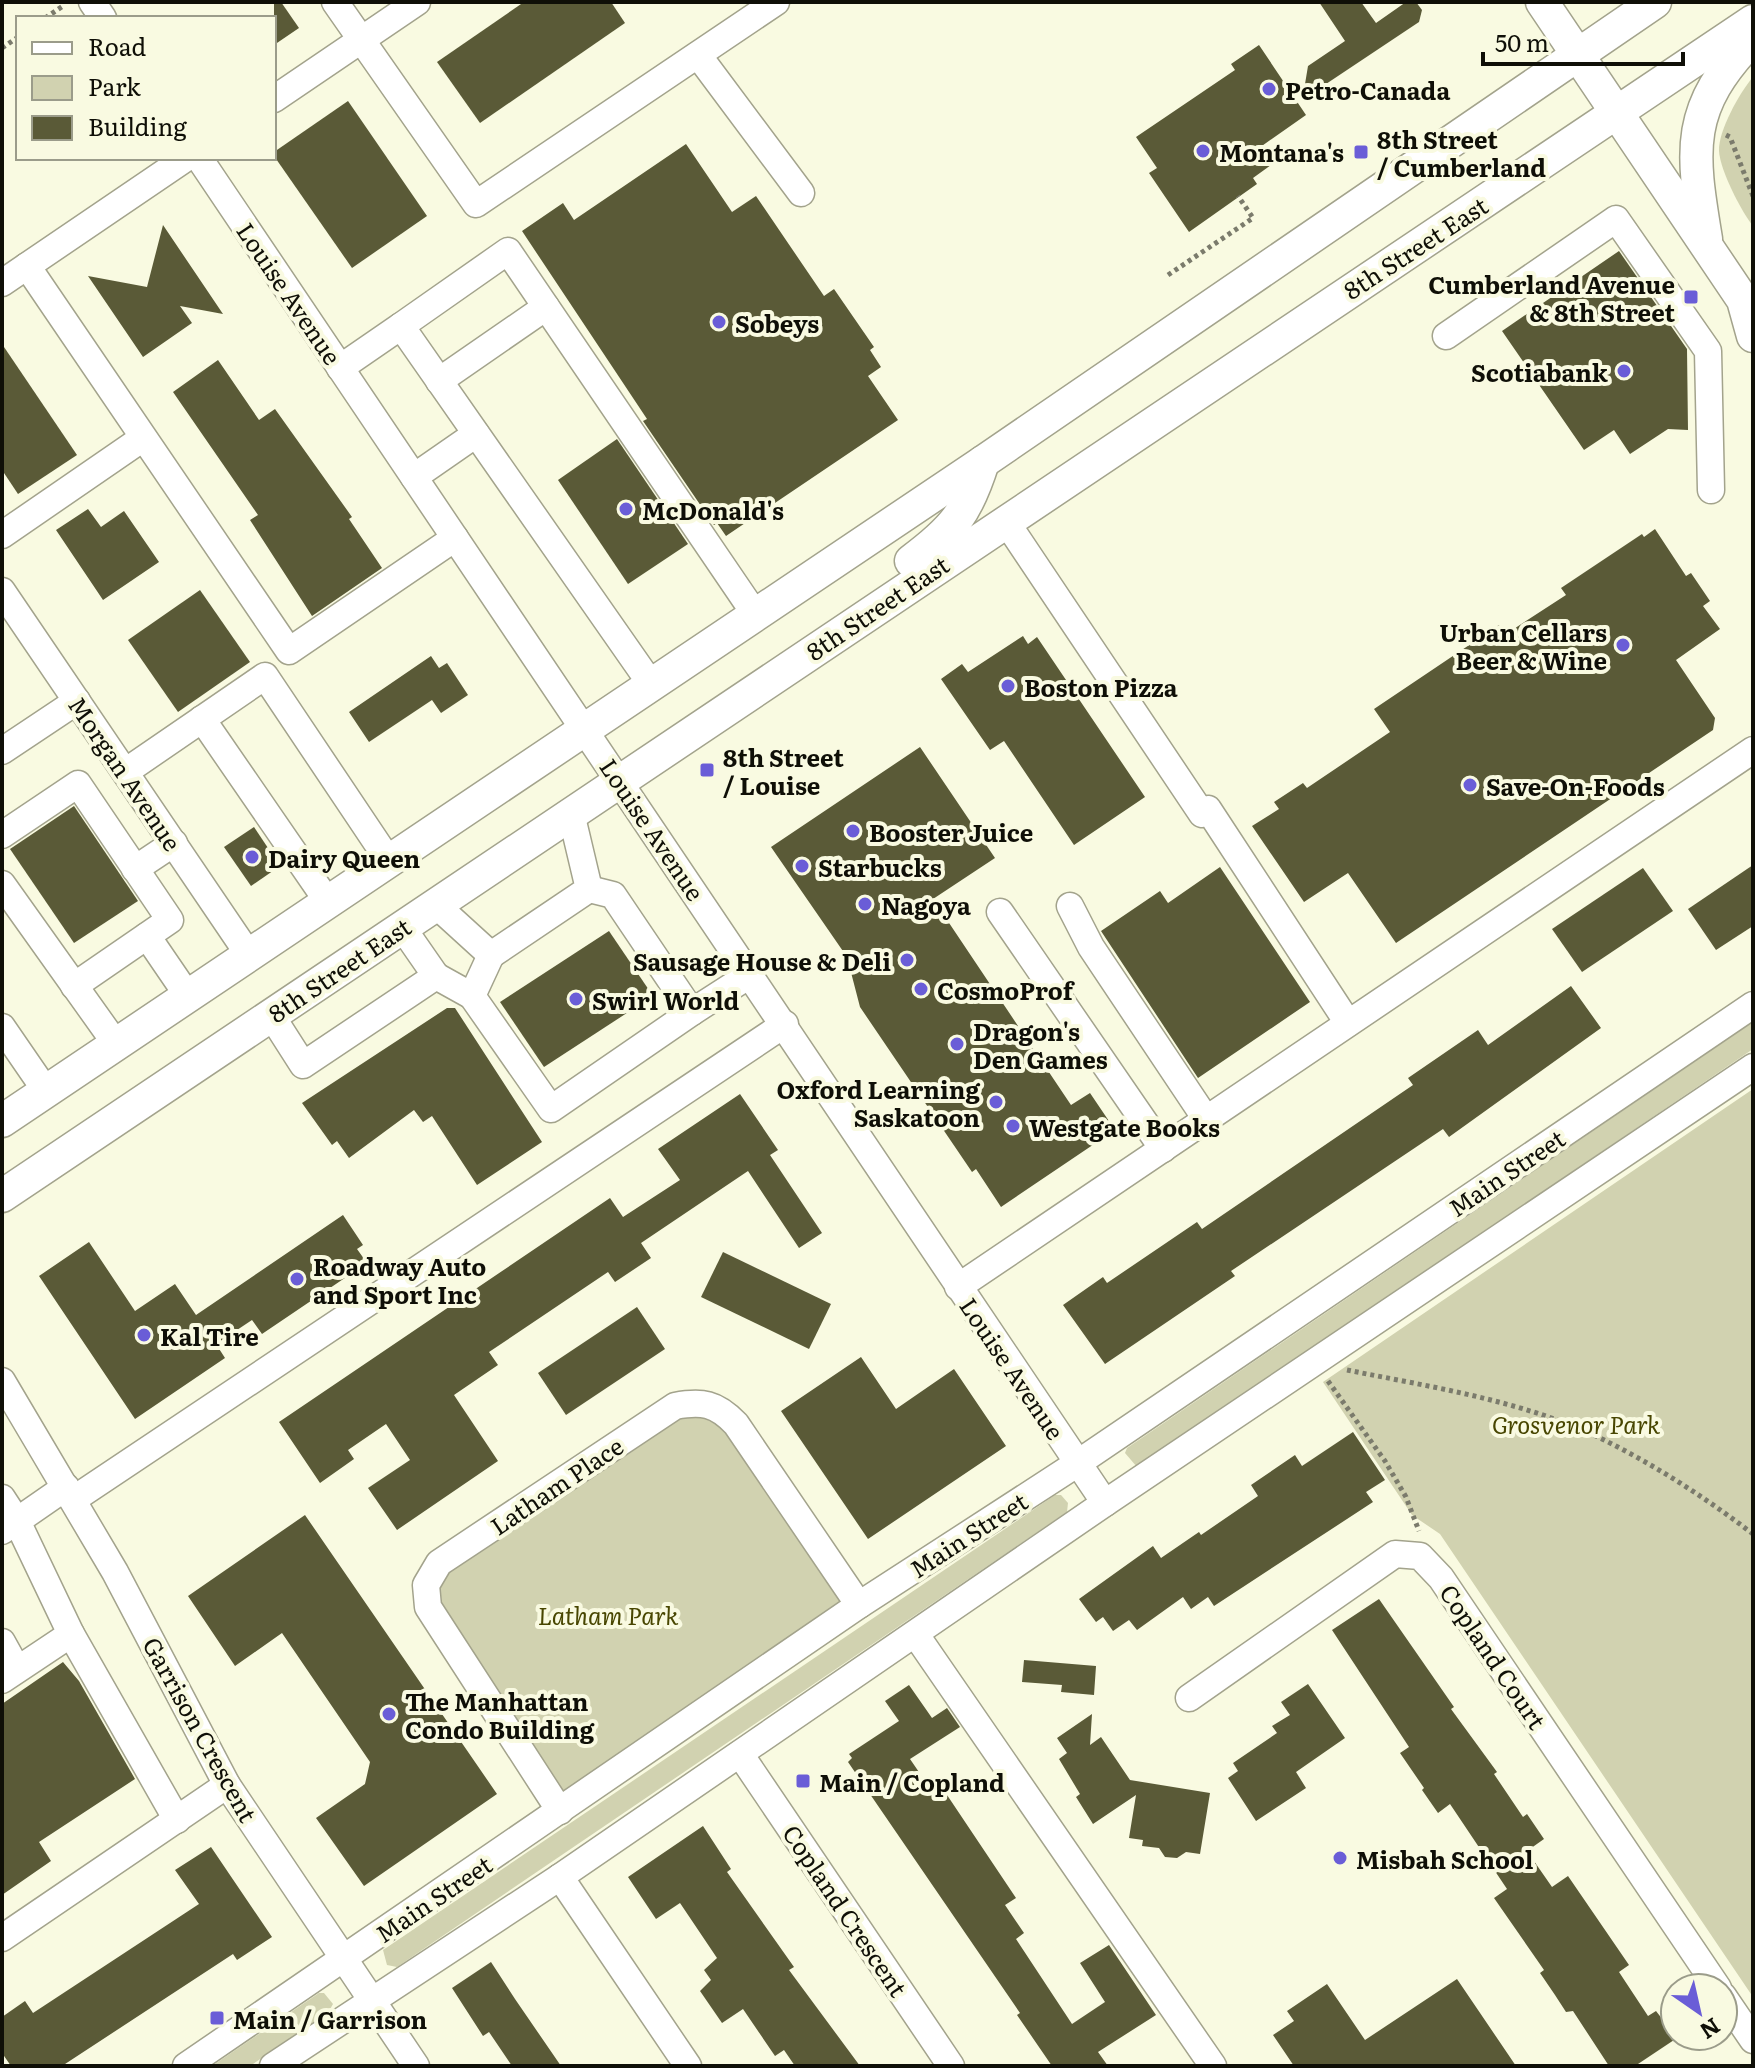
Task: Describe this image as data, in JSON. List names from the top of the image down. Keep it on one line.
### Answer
{"streets":{"main road":["8th Street East"],"street":["Louise Avenue","Morgan Avenue","Main Street","Latham Place","Copland Court","Garrison Crescent","Copland Crescent"]},"crossings":[["8th Street East","Louise Avenue"],["Louise Avenue","Main Street"],["Main Street","Latham Place"],["Main Street","Garrison Crescent"]],"parks":["Grosvenor Park","Latham Park"],"places":{"other":["Petro-Canada","Montana's","Sobeys","Scotiabank","McDonald's","Urban Cellars Beer & Wine","Boston Pizza","Save-On-Foods","Booster Juice","Dairy Queen","Starbucks","Nagoya","Sausage House & Deli","CosmoProf","Swirl World","Dragon's Den Games","Oxford Learning Saskatoon","Westgate Books","Roadway Auto and Sport Inc","Kal Tire","The Manhattan Condo Building","Misbah School"],"transit":["8th Street / Cumberland","Cumberland Avenue & 8th Street","8th Street / Louise","Main / Copland","Main / Garrison"]},"legend":["Road","Park","Building"],"scale_bar":"50 m","north":"bottom right"}
